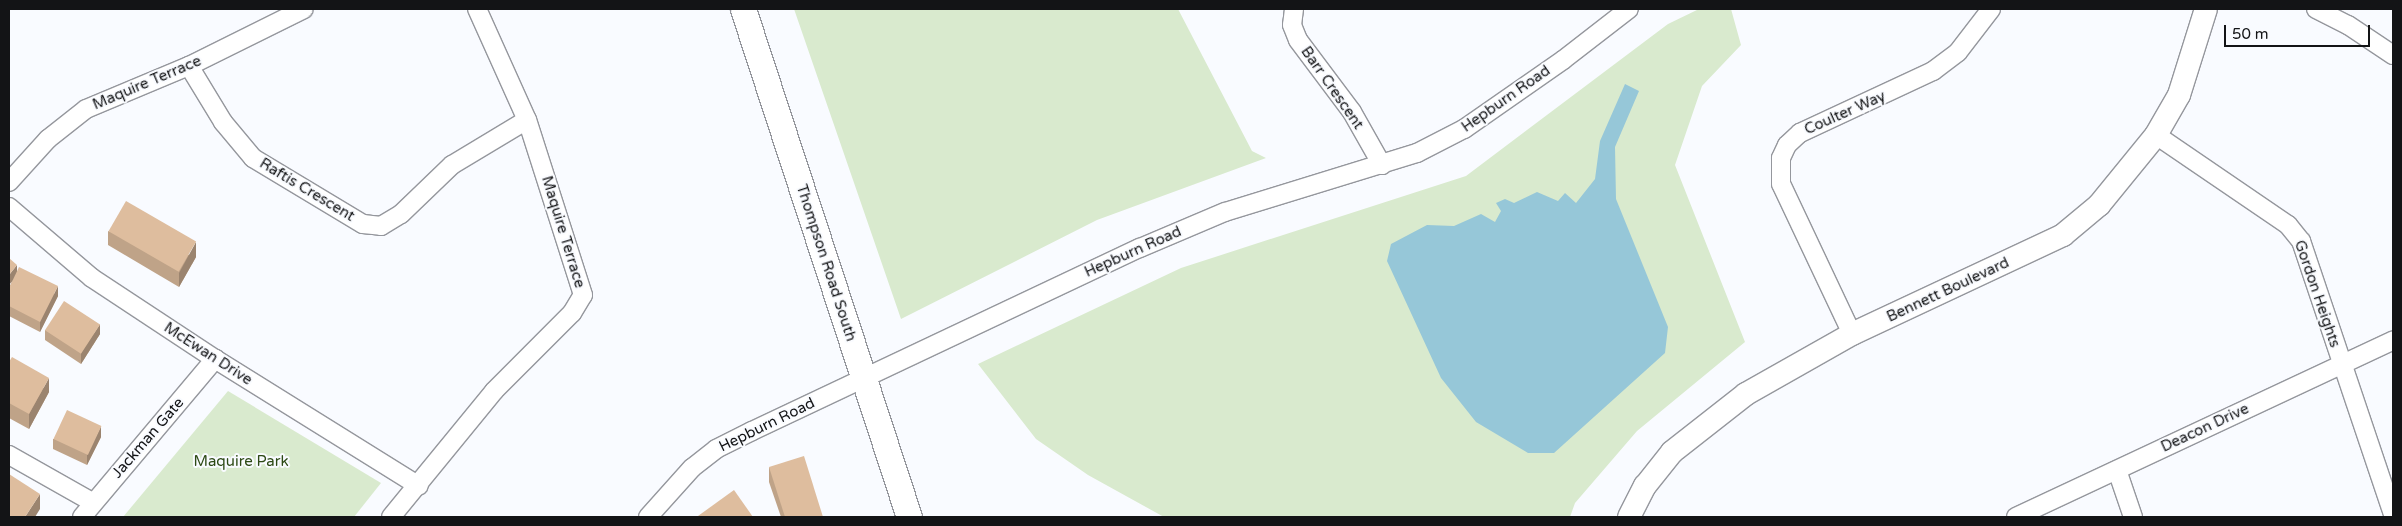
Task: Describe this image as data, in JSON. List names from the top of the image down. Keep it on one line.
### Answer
{"streets":{"main road":["Thompson Road South"],"street":["Maquire Terrace","Barr Crescent","Hepburn Road","Coulter Way","Raftis Crescent","Bennett Boulevard","Gordon Heights","McEwan Drive","Deacon Drive","Jackman Gate"]},"crossings":[["Maquire Terrace","Raftis Crescent"],["Maquire Terrace","McEwan Drive"],["Barr Crescent","Hepburn Road"],["Hepburn Road","Thompson Road South"],["Coulter Way","Bennett Boulevard"],["Bennett Boulevard","Gordon Heights"],["Gordon Heights","Deacon Drive"],["McEwan Drive","Jackman Gate"]],"parks":["Maquire Park"],"scale_bar":"50 m"}
